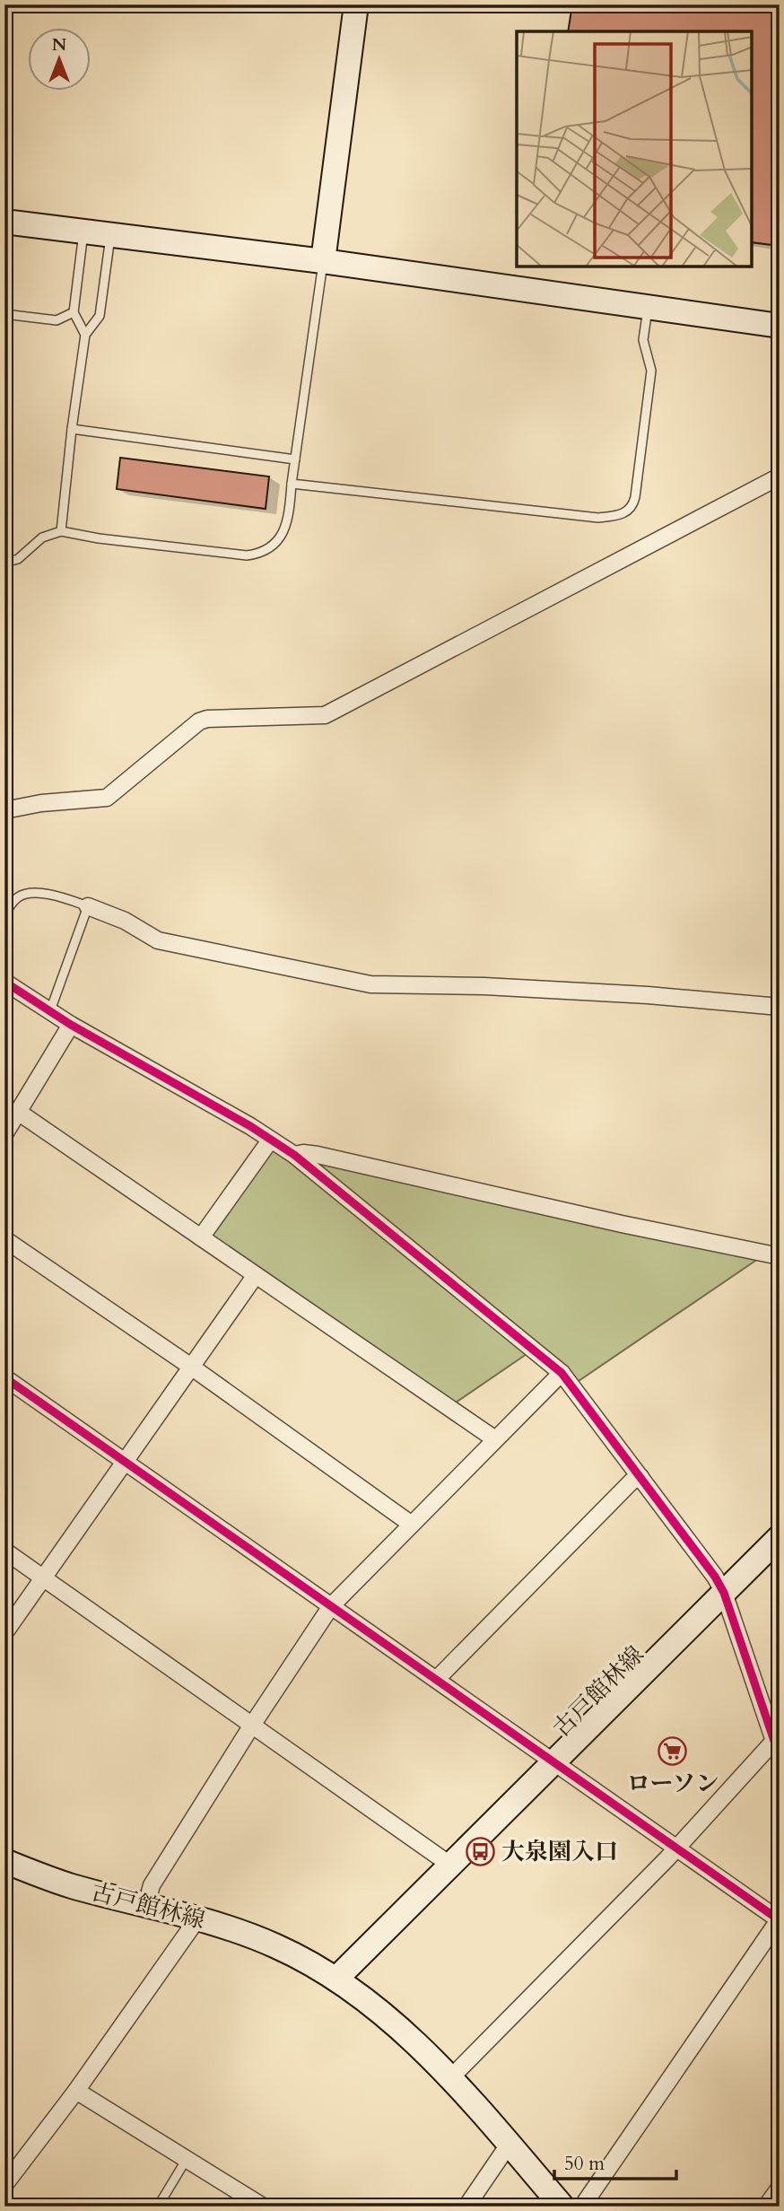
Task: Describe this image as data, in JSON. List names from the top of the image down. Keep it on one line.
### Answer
{"streets":{"street":["古戸館林線"]},"places":{"supermarket":["ローソン"],"bus stop":["大泉園入口"]},"scale_bar":"50 m","north":"top"}
